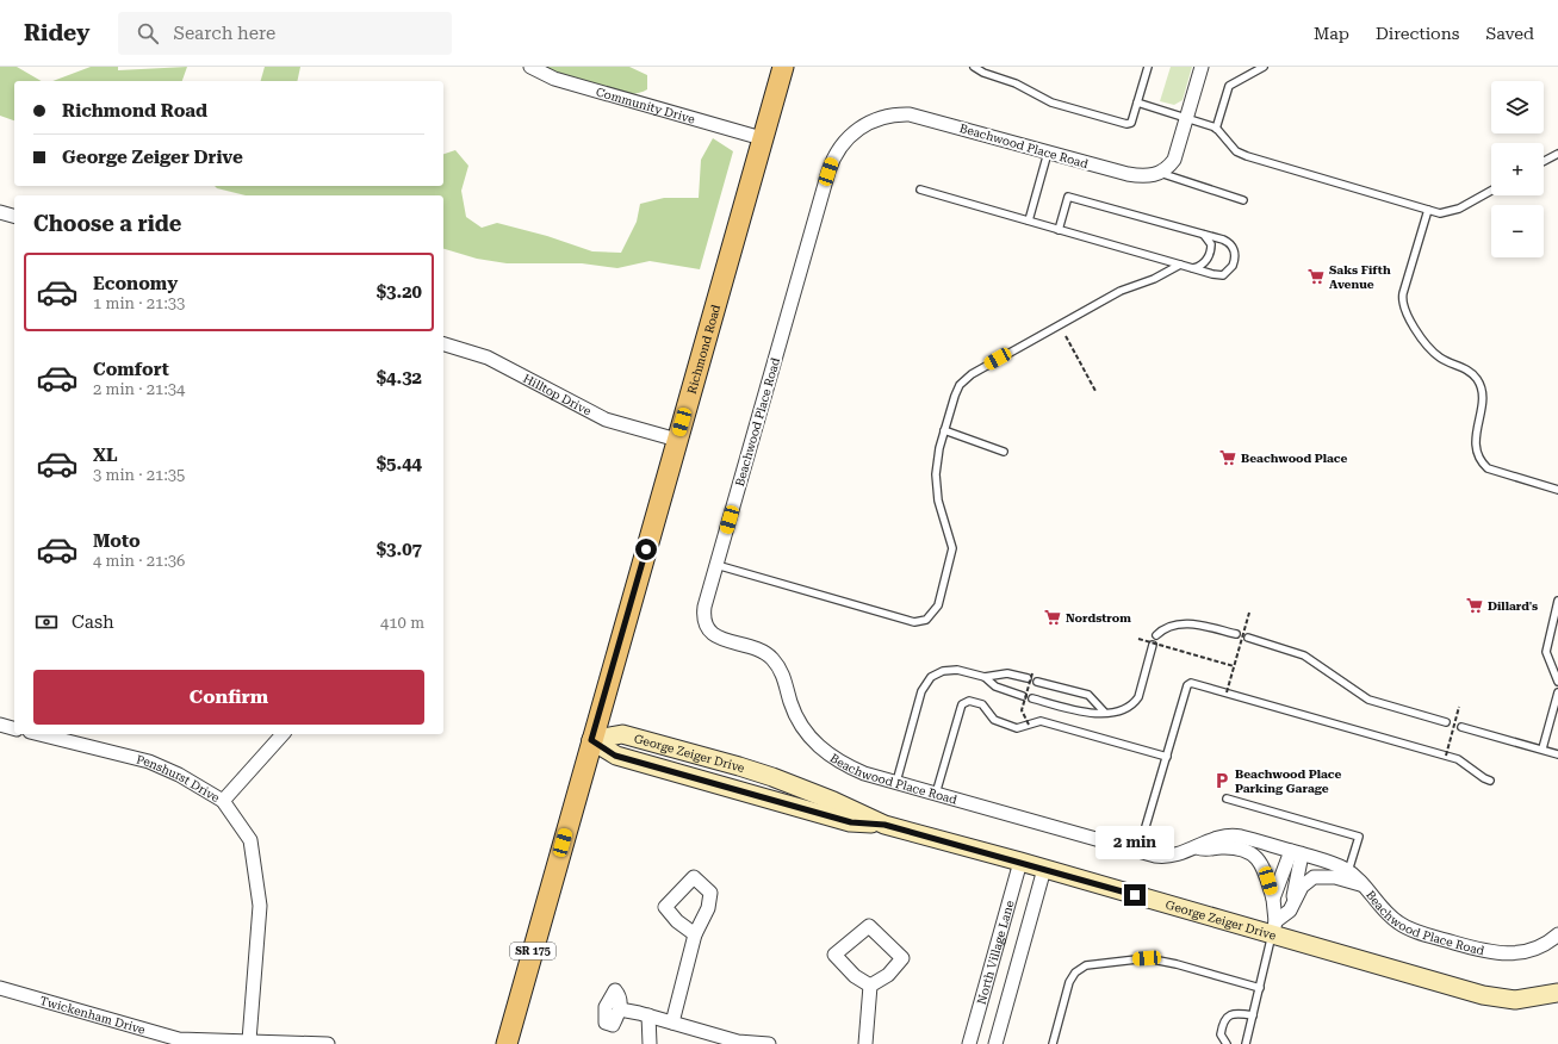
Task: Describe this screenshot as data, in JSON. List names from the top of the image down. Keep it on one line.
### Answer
{"streets":{"main road":["Richmond Road","SR 175"],"street":["Community Drive","Beachwood Place Road","Hilltop Drive","George Zeiger Drive","Penshurst Drive","North Village Lane","Twickenham Drive"]},"crossings":[["Community Drive","Richmond Road"],["Richmond Road","Hilltop Drive"],["Richmond Road","George Zeiger Drive"],["George Zeiger Drive","North Village Lane"],["Penshurst Drive","Twickenham Drive"]],"places":{"supermarket":["Saks Fifth Avenue","Beachwood Place","Dillard's","Nordstrom"],"parking":["Beachwood Place Parking Garage"]},"page":{"header":"Ridey","search":"Search here","nav":["Map","Directions","Saved"],"map_buttons":["+","−"],"banner":["Richmond Road","George Zeiger Drive"],"heading":"Choose a ride","list":[{"name":"Economy","note":"1 min · 21:33","value":"$3.20"},{"name":"Comfort","note":"2 min · 21:34","value":"$4.32"},{"name":"XL","note":"3 min · 21:35","value":"$5.44"},{"name":"Moto","note":"4 min · 21:36","value":"$3.07"}],"pay":["Cash","410 m"],"buttons":"Confirm","bubble":"2 min"}}
